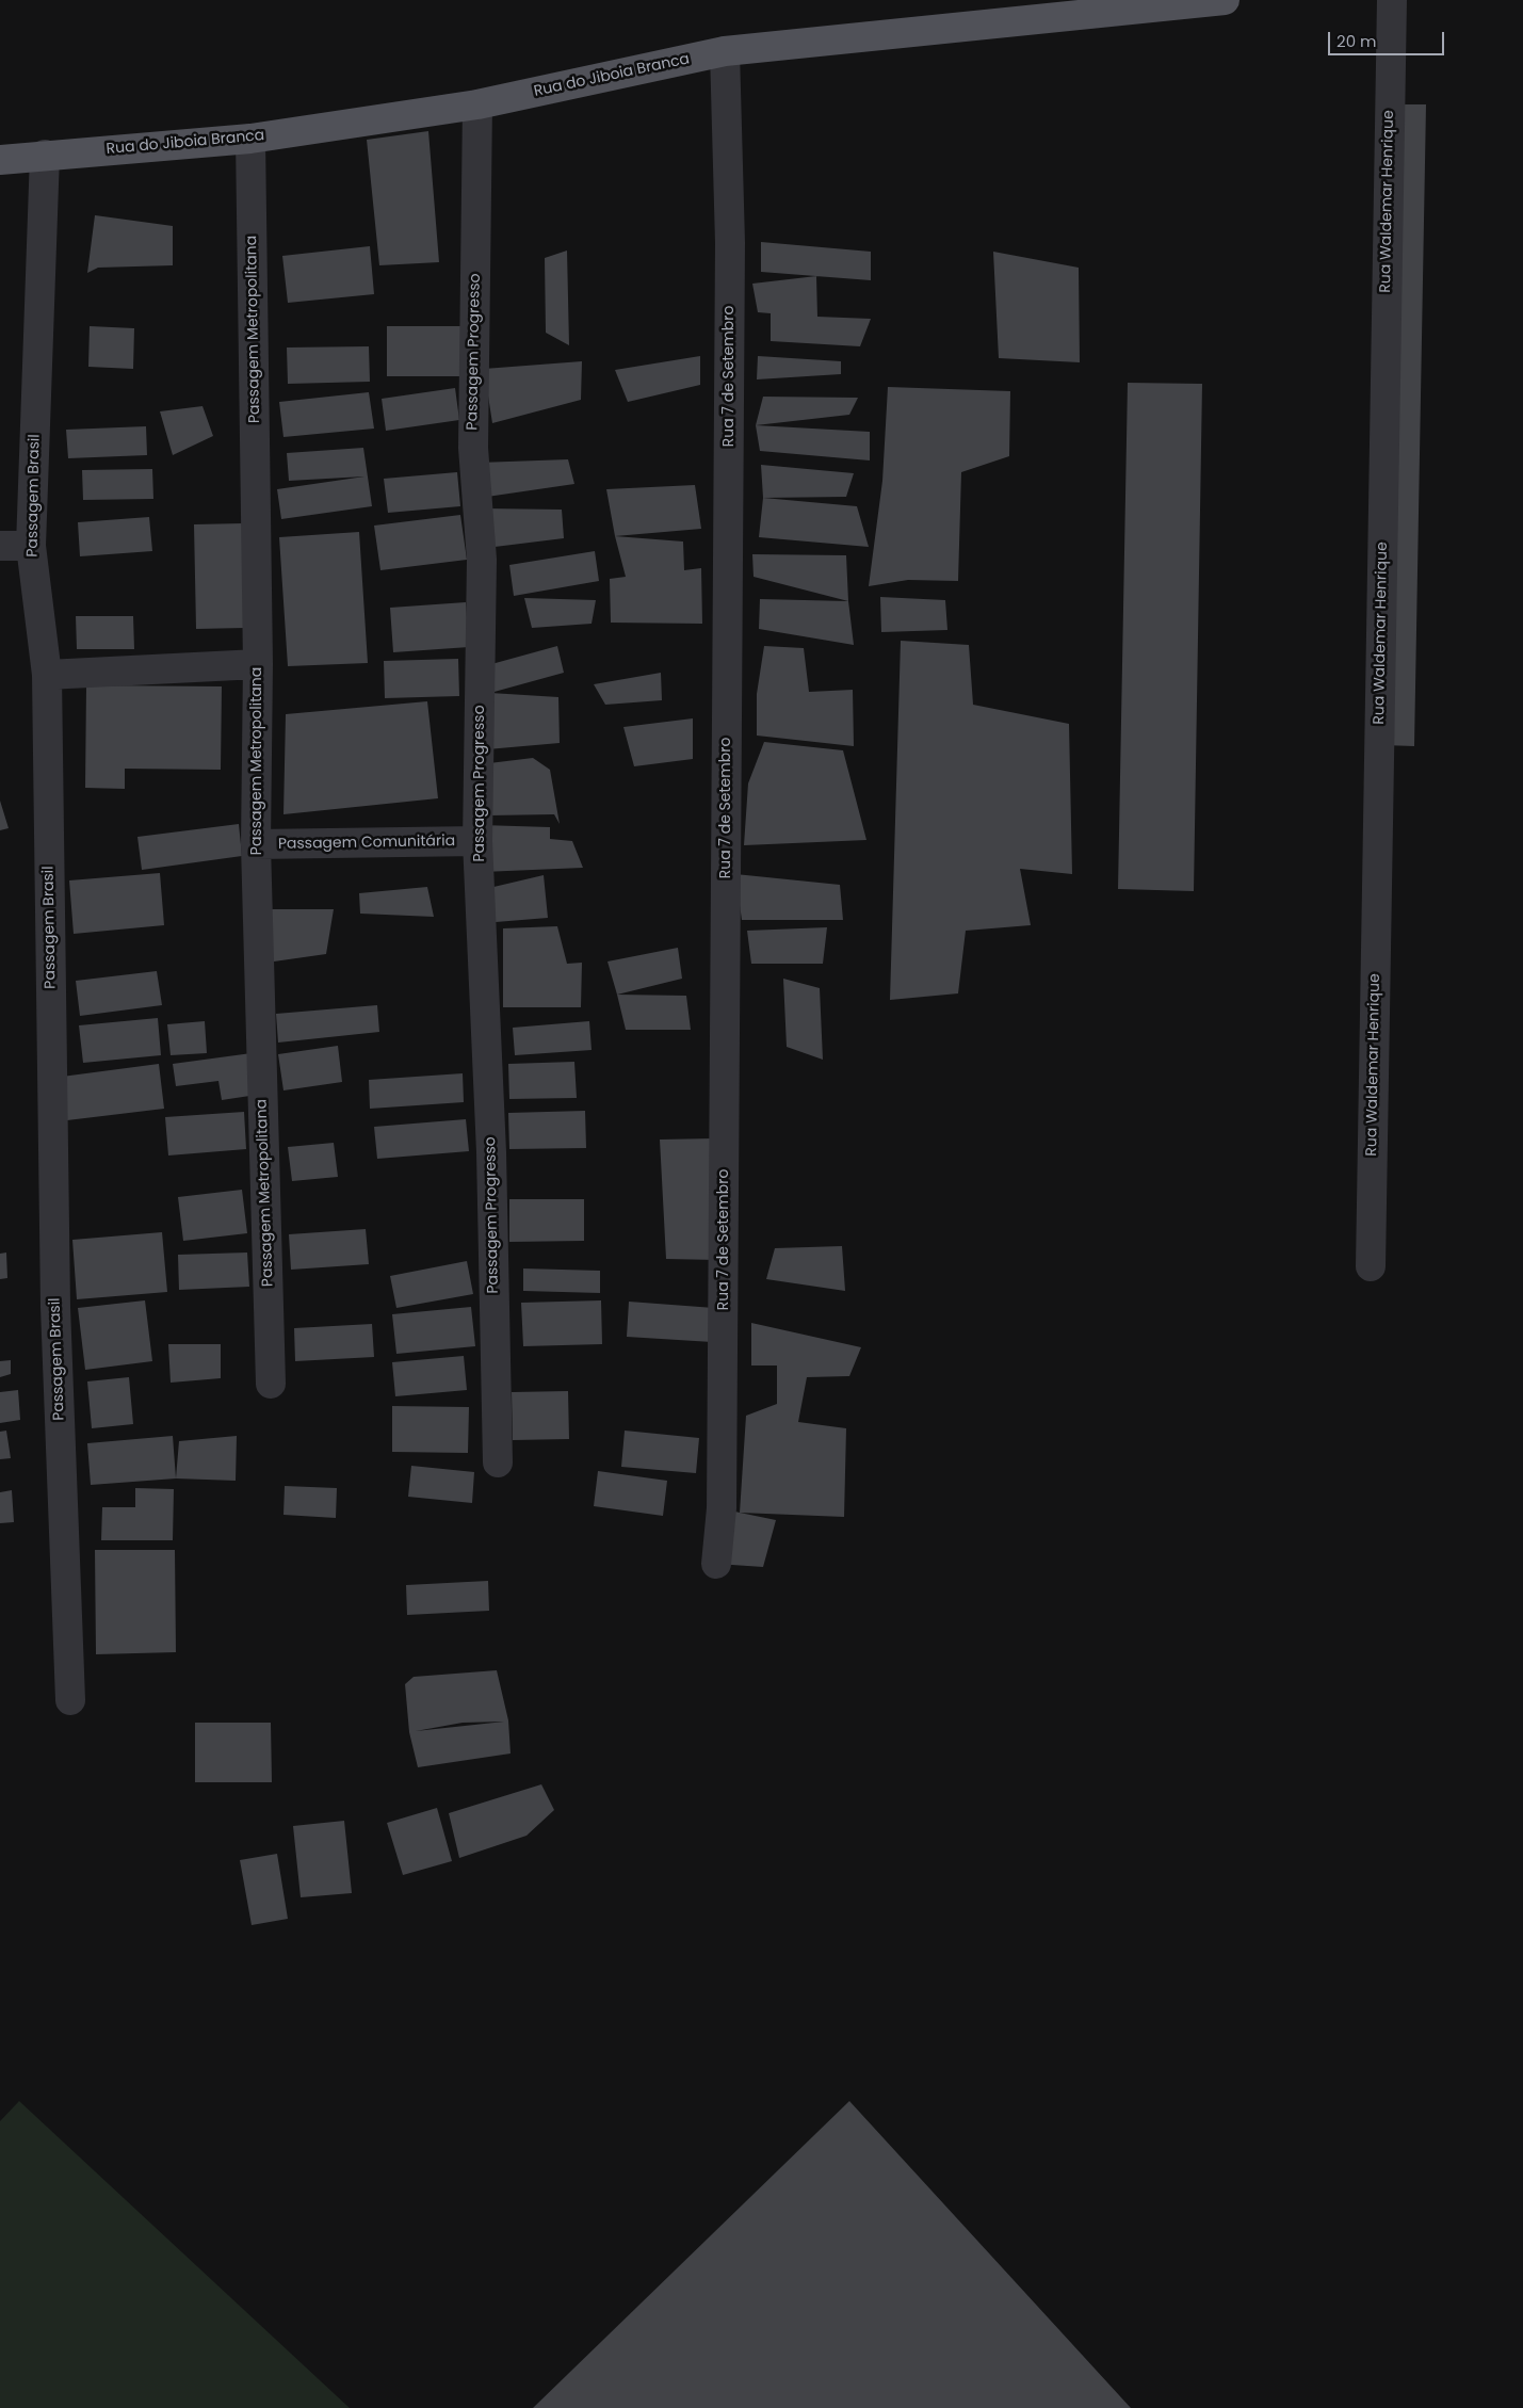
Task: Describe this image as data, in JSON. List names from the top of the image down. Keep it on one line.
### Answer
{"streets":{"main road":["Rua do Jiboia Branca"],"street":["Rua Waldemar Henrique","Passagem Metropolitana","Passagem Progresso","Rua 7 de Setembro","Passagem Brasil","Passagem Comunitária"]},"crossings":[["Rua do Jiboia Branca","Passagem Metropolitana"],["Rua do Jiboia Branca","Passagem Progresso"],["Rua do Jiboia Branca","Rua 7 de Setembro"],["Rua do Jiboia Branca","Passagem Brasil"],["Passagem Metropolitana","Passagem Comunitária"],["Passagem Progresso","Passagem Comunitária"]],"scale_bar":"20 m"}
